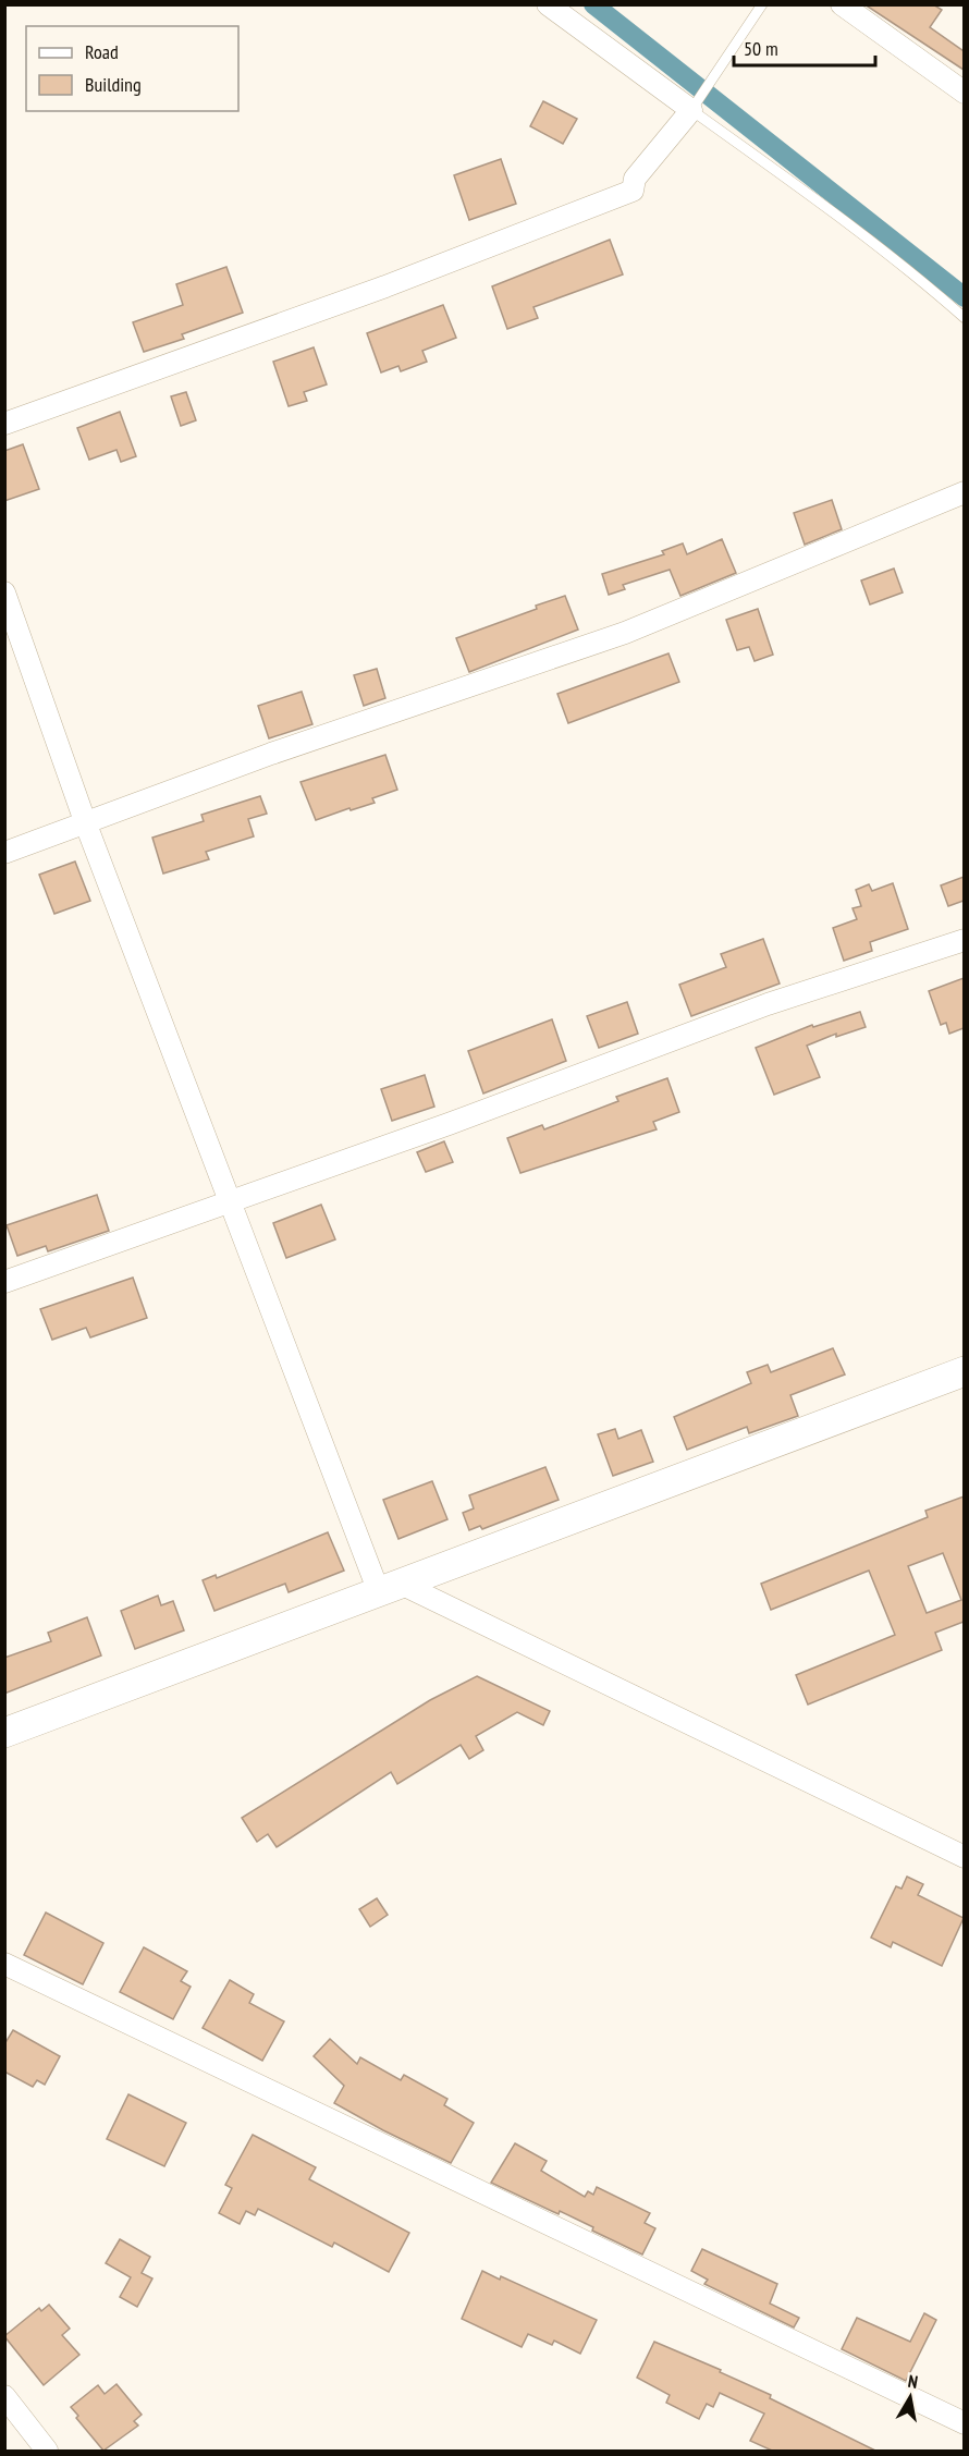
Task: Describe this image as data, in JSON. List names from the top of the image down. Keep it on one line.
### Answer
{"legend":["Road","Building"],"scale_bar":"50 m","north":"top"}
